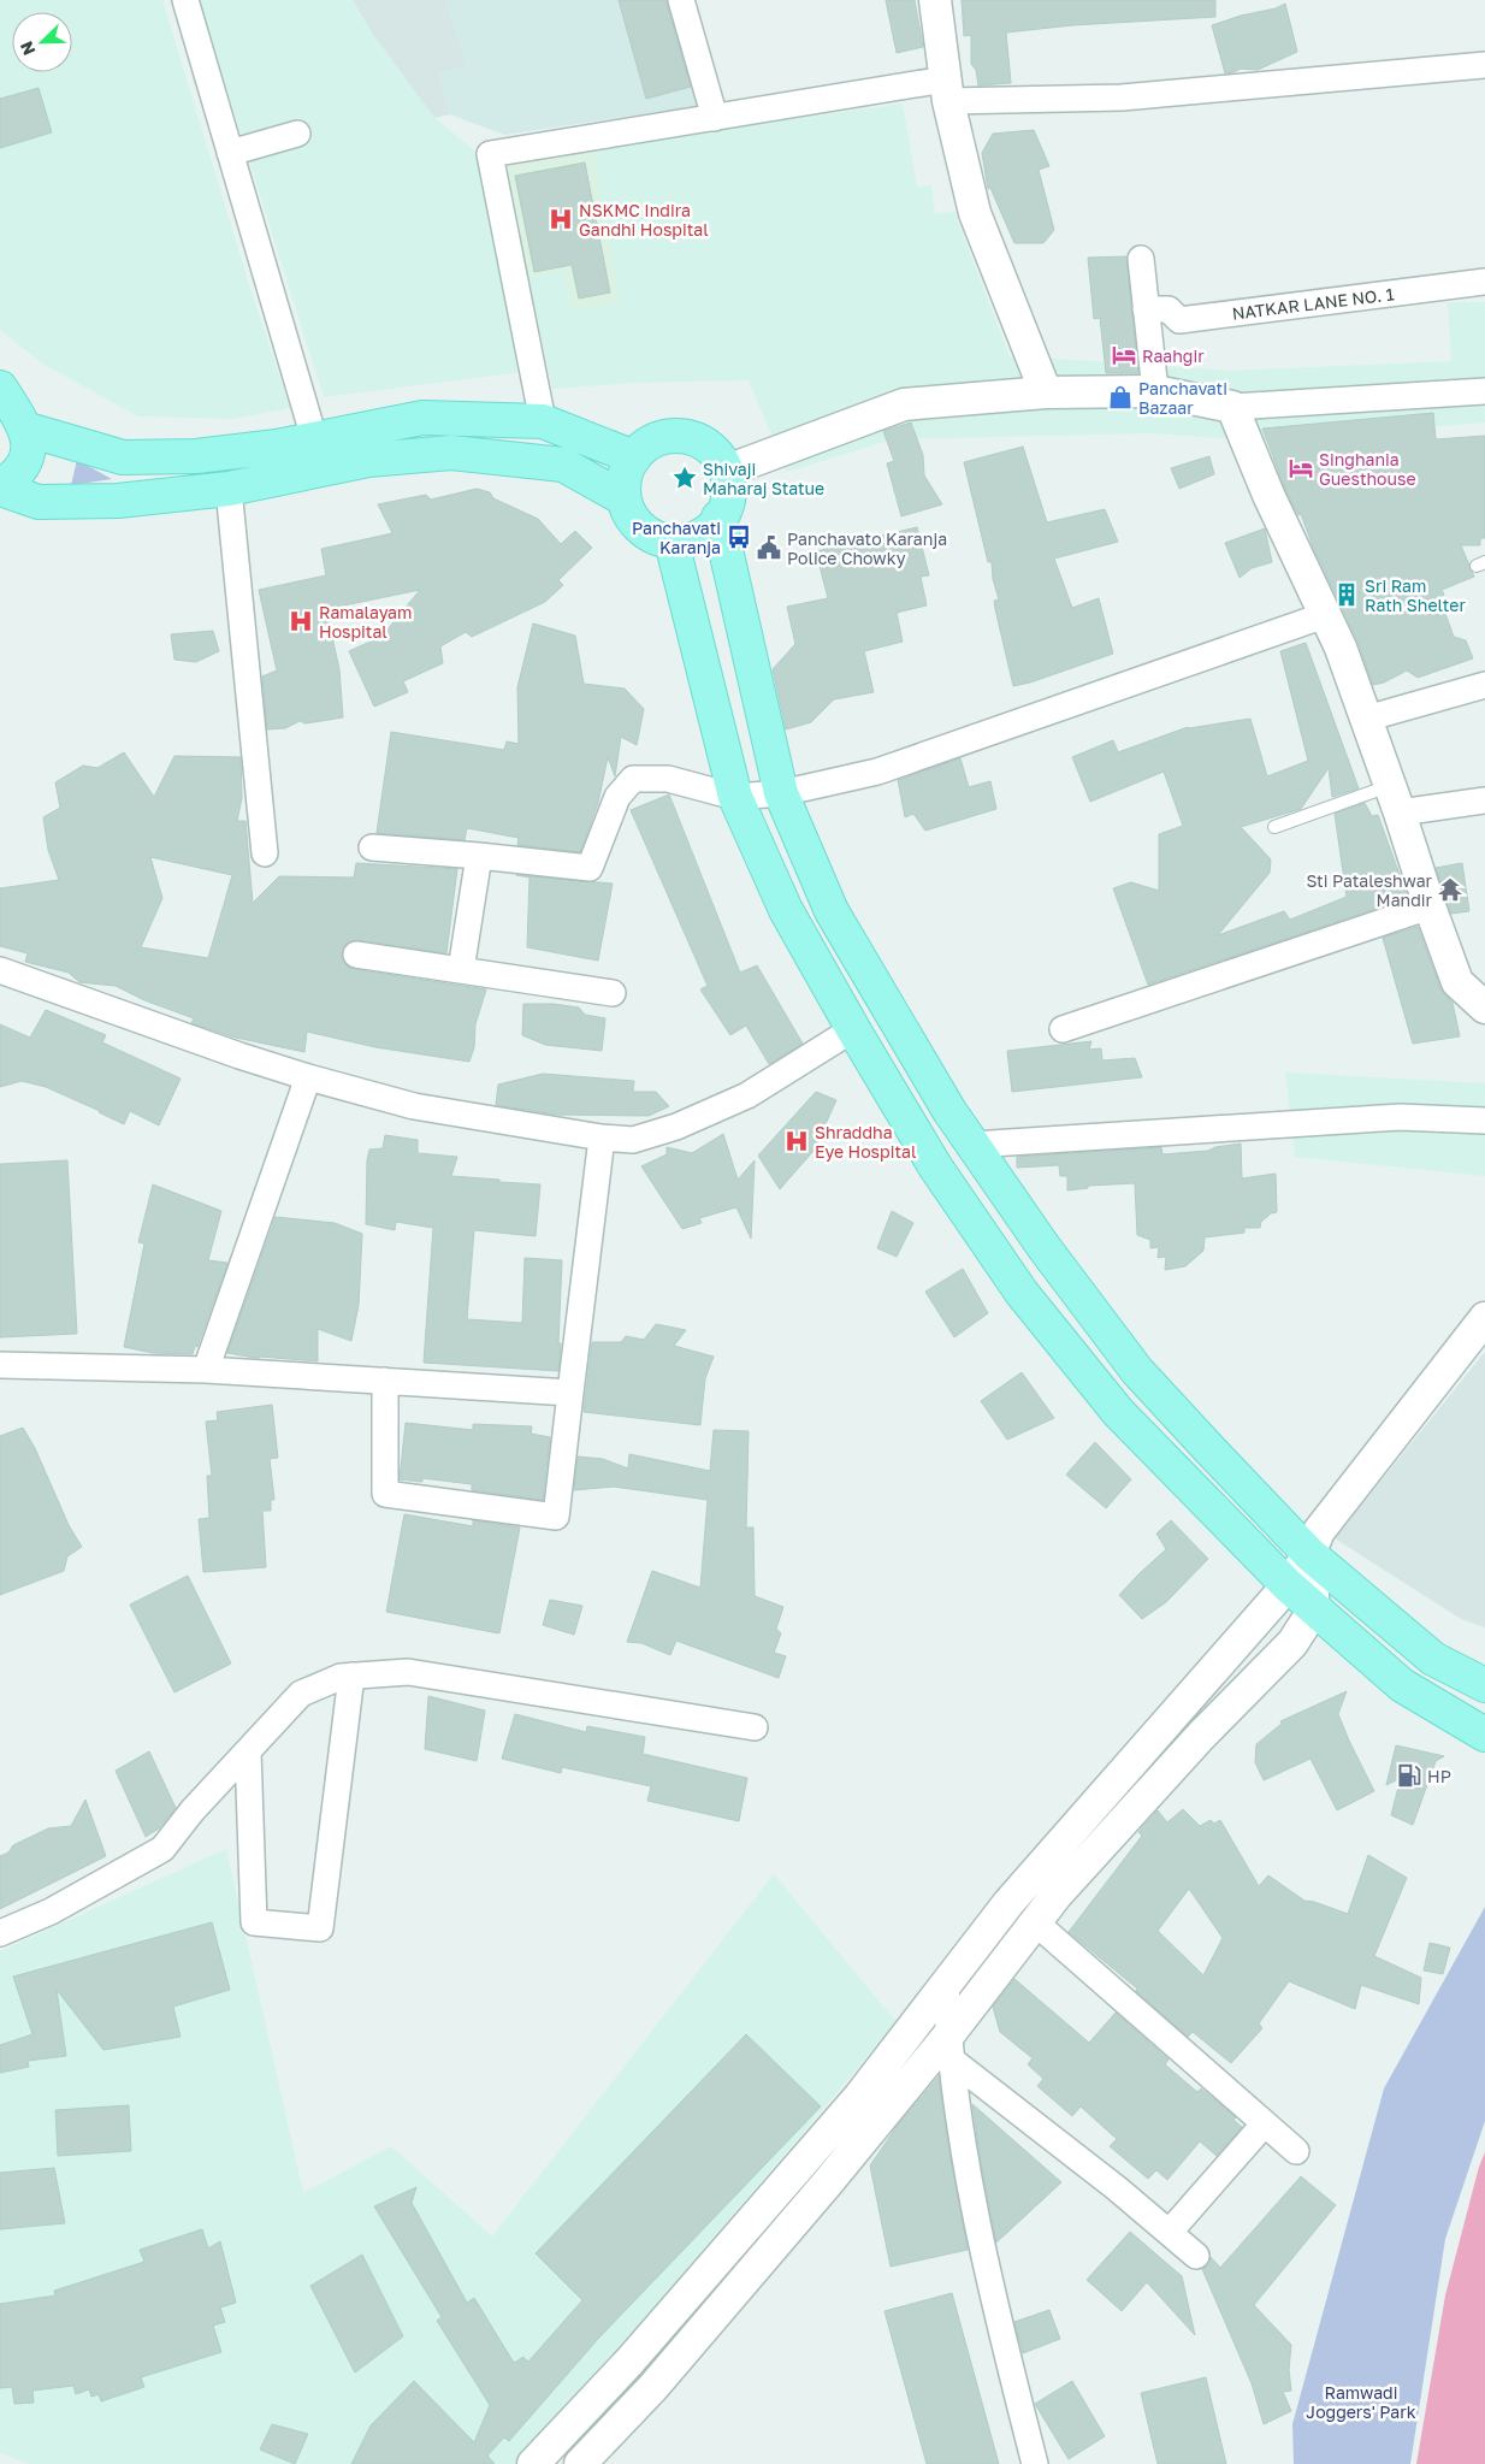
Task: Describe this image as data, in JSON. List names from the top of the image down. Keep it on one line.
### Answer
{"streets":{"street":["NATKAR LANE NO. 1"]},"parks":["Ramwadi Joggers' Park"],"places":{"hospital":["NSKMC Indira Gandhi Hospital","Ramalayam Hospital","Shraddha Eye Hospital"],"hotel":["Raahgir","Singhania Guesthouse"],"shop":["Panchavati Bazaar"],"place":["Shivaji Maharaj Statue"],"bus stop":["Panchavati Karanja"],"public building":["Panchavato Karanja Police Chowky"],"building":["Sri Ram Rath Shelter"],"temple":["Sti Pataleshwar Mandir"],"fuel station":["HP"]},"north":"bottom left"}
